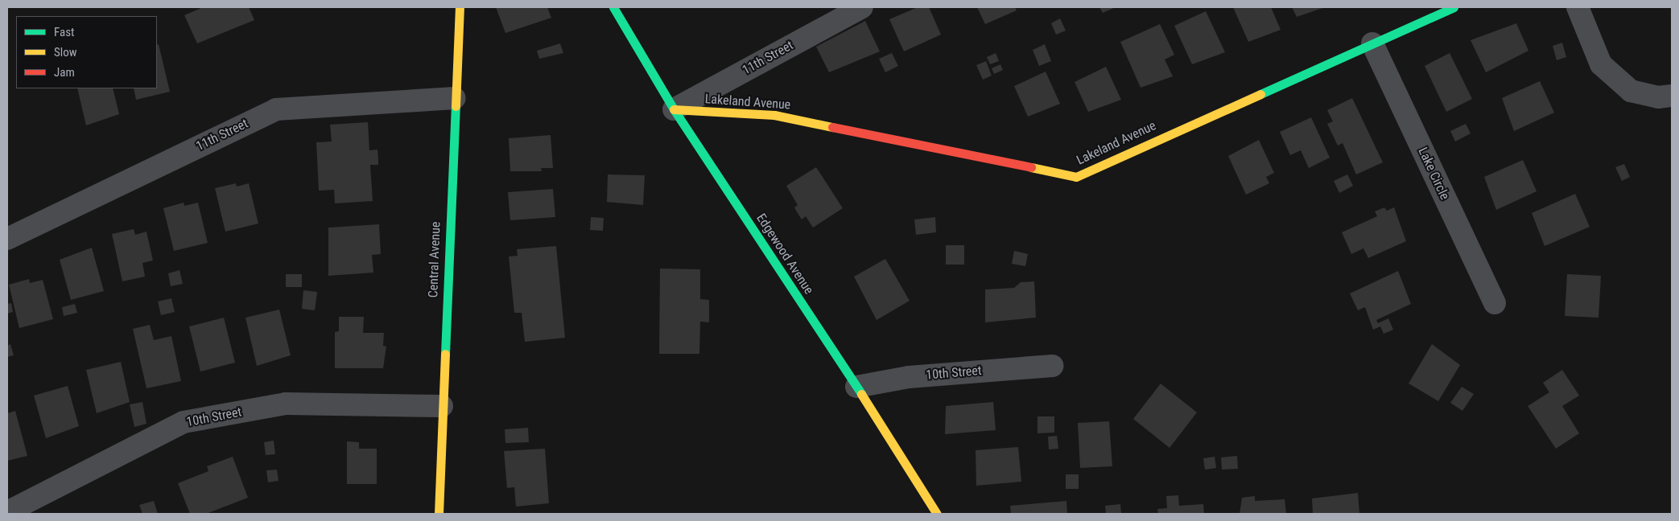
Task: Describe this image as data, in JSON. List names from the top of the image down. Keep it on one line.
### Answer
{"streets":{"street":["11th Street","Lakeland Avenue","Lake Circle","Edgewood Avenue","Central Avenue","10th Street"]},"crossings":[["11th Street","Lakeland Avenue"],["11th Street","Edgewood Avenue"],["11th Street","Central Avenue"],["Lakeland Avenue","Lake Circle"],["Lakeland Avenue","Edgewood Avenue"],["Edgewood Avenue","10th Street"],["Central Avenue","10th Street"]],"legend":["Fast","Slow","Jam"]}
